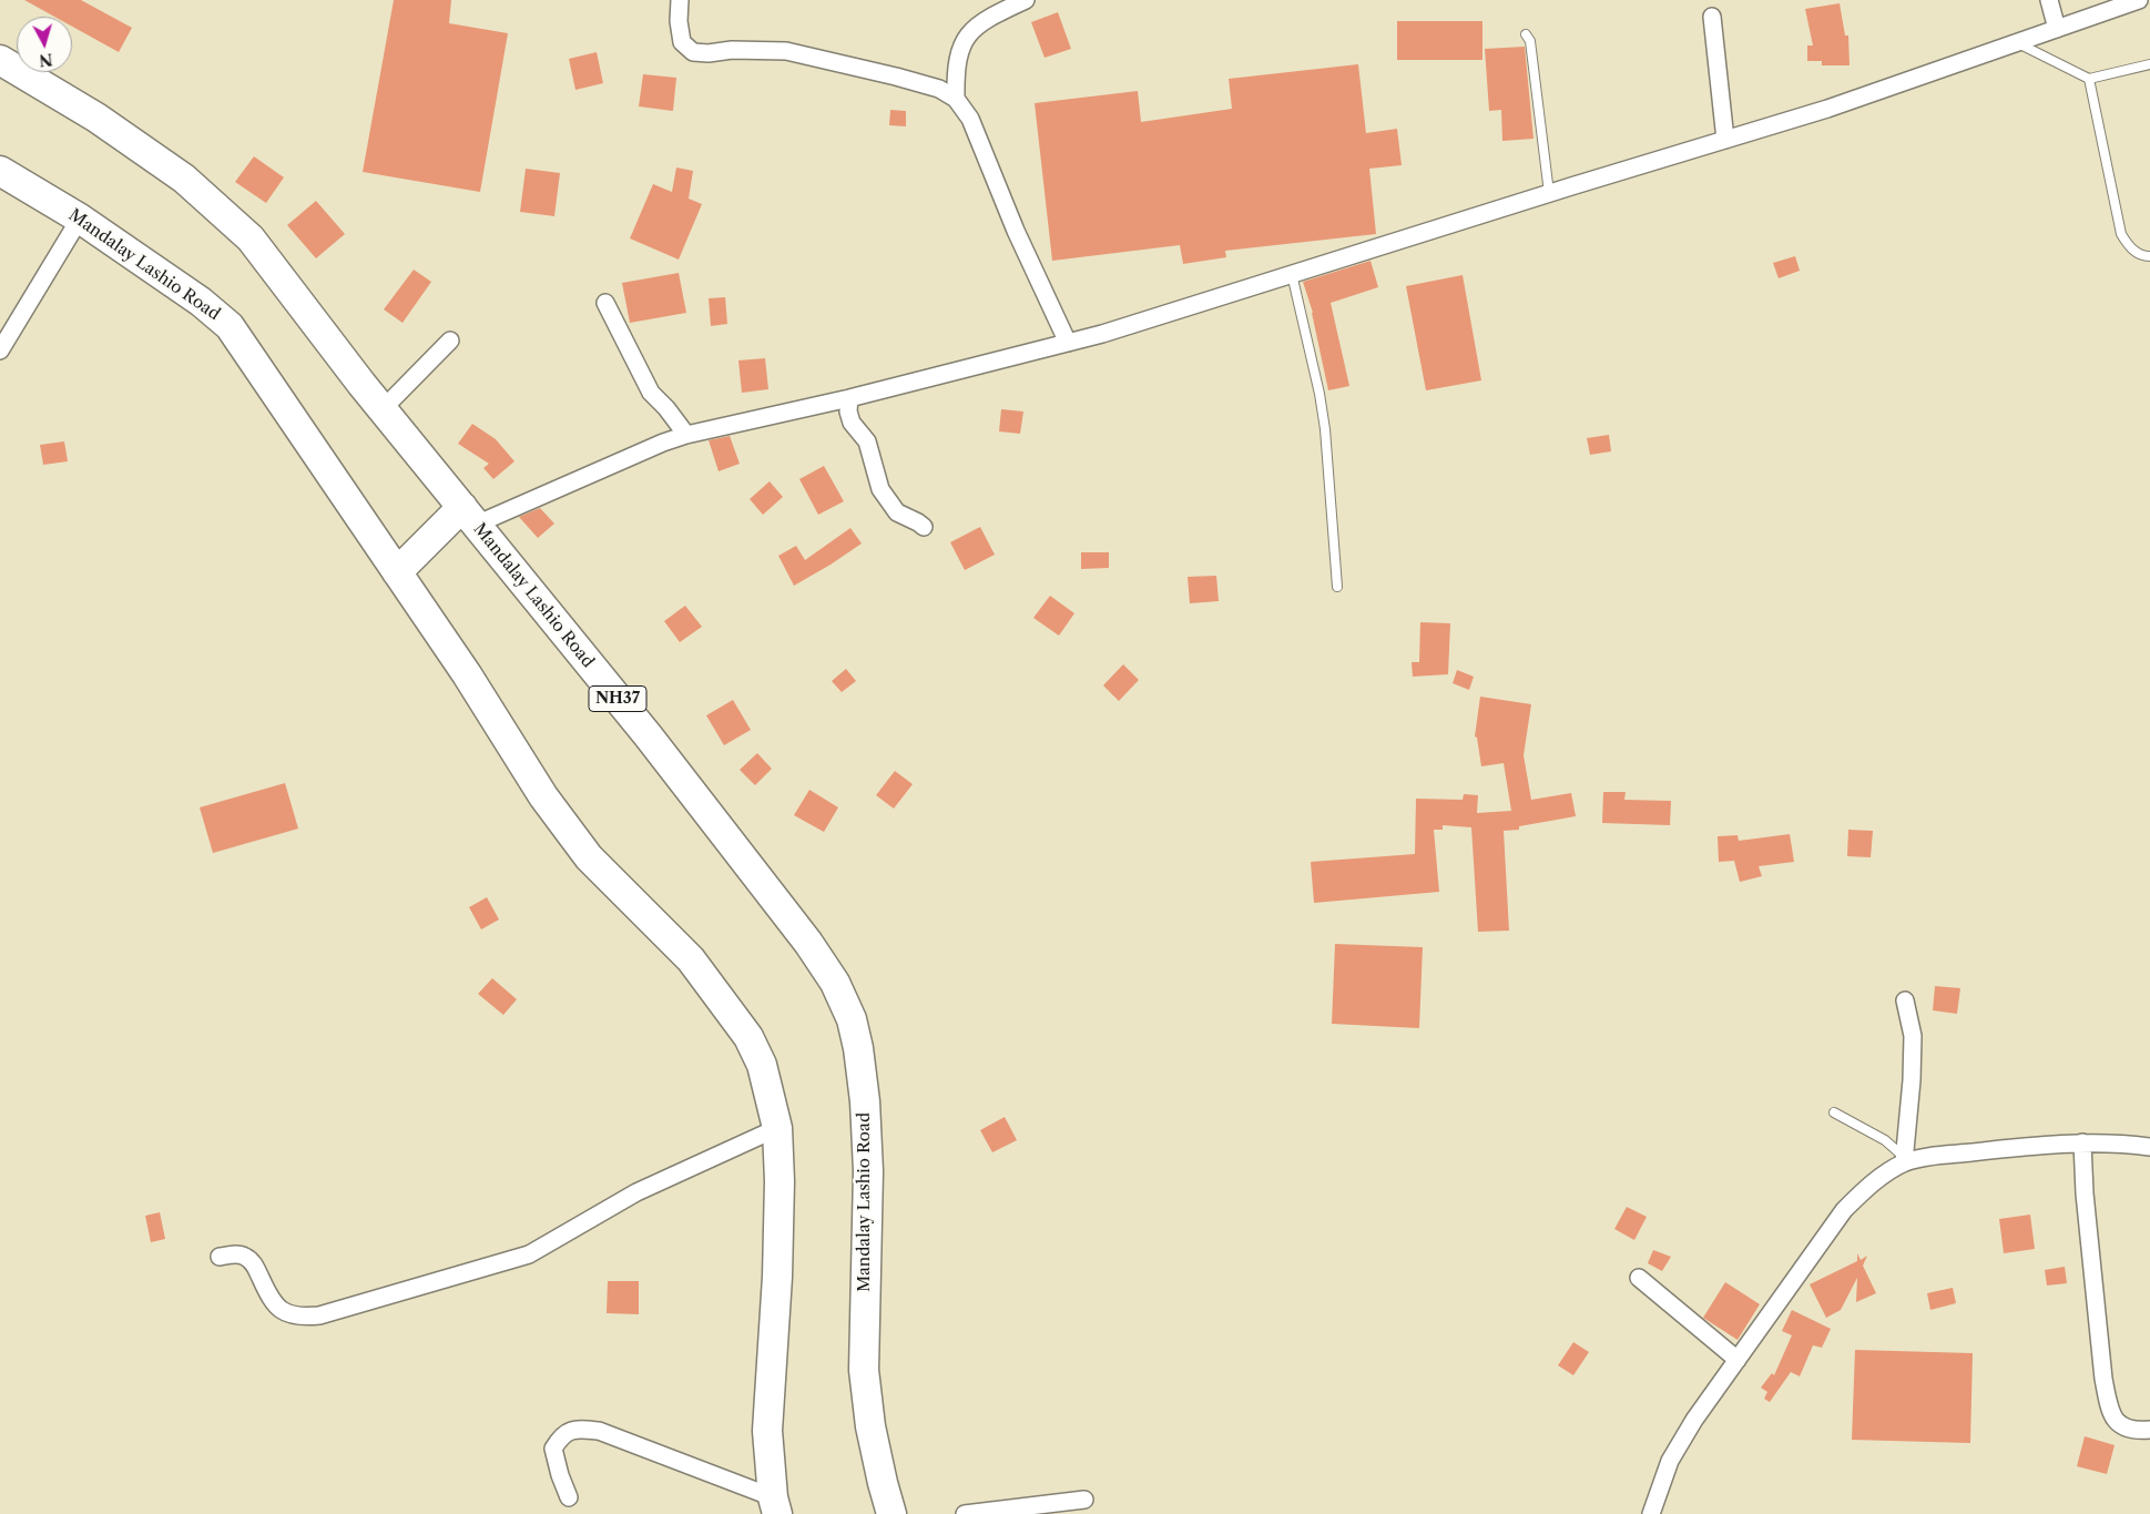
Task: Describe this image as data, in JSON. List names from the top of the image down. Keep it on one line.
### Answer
{"streets":{"highway":["Mandalay Lashio Road","NH37"]},"north":"bottom"}
